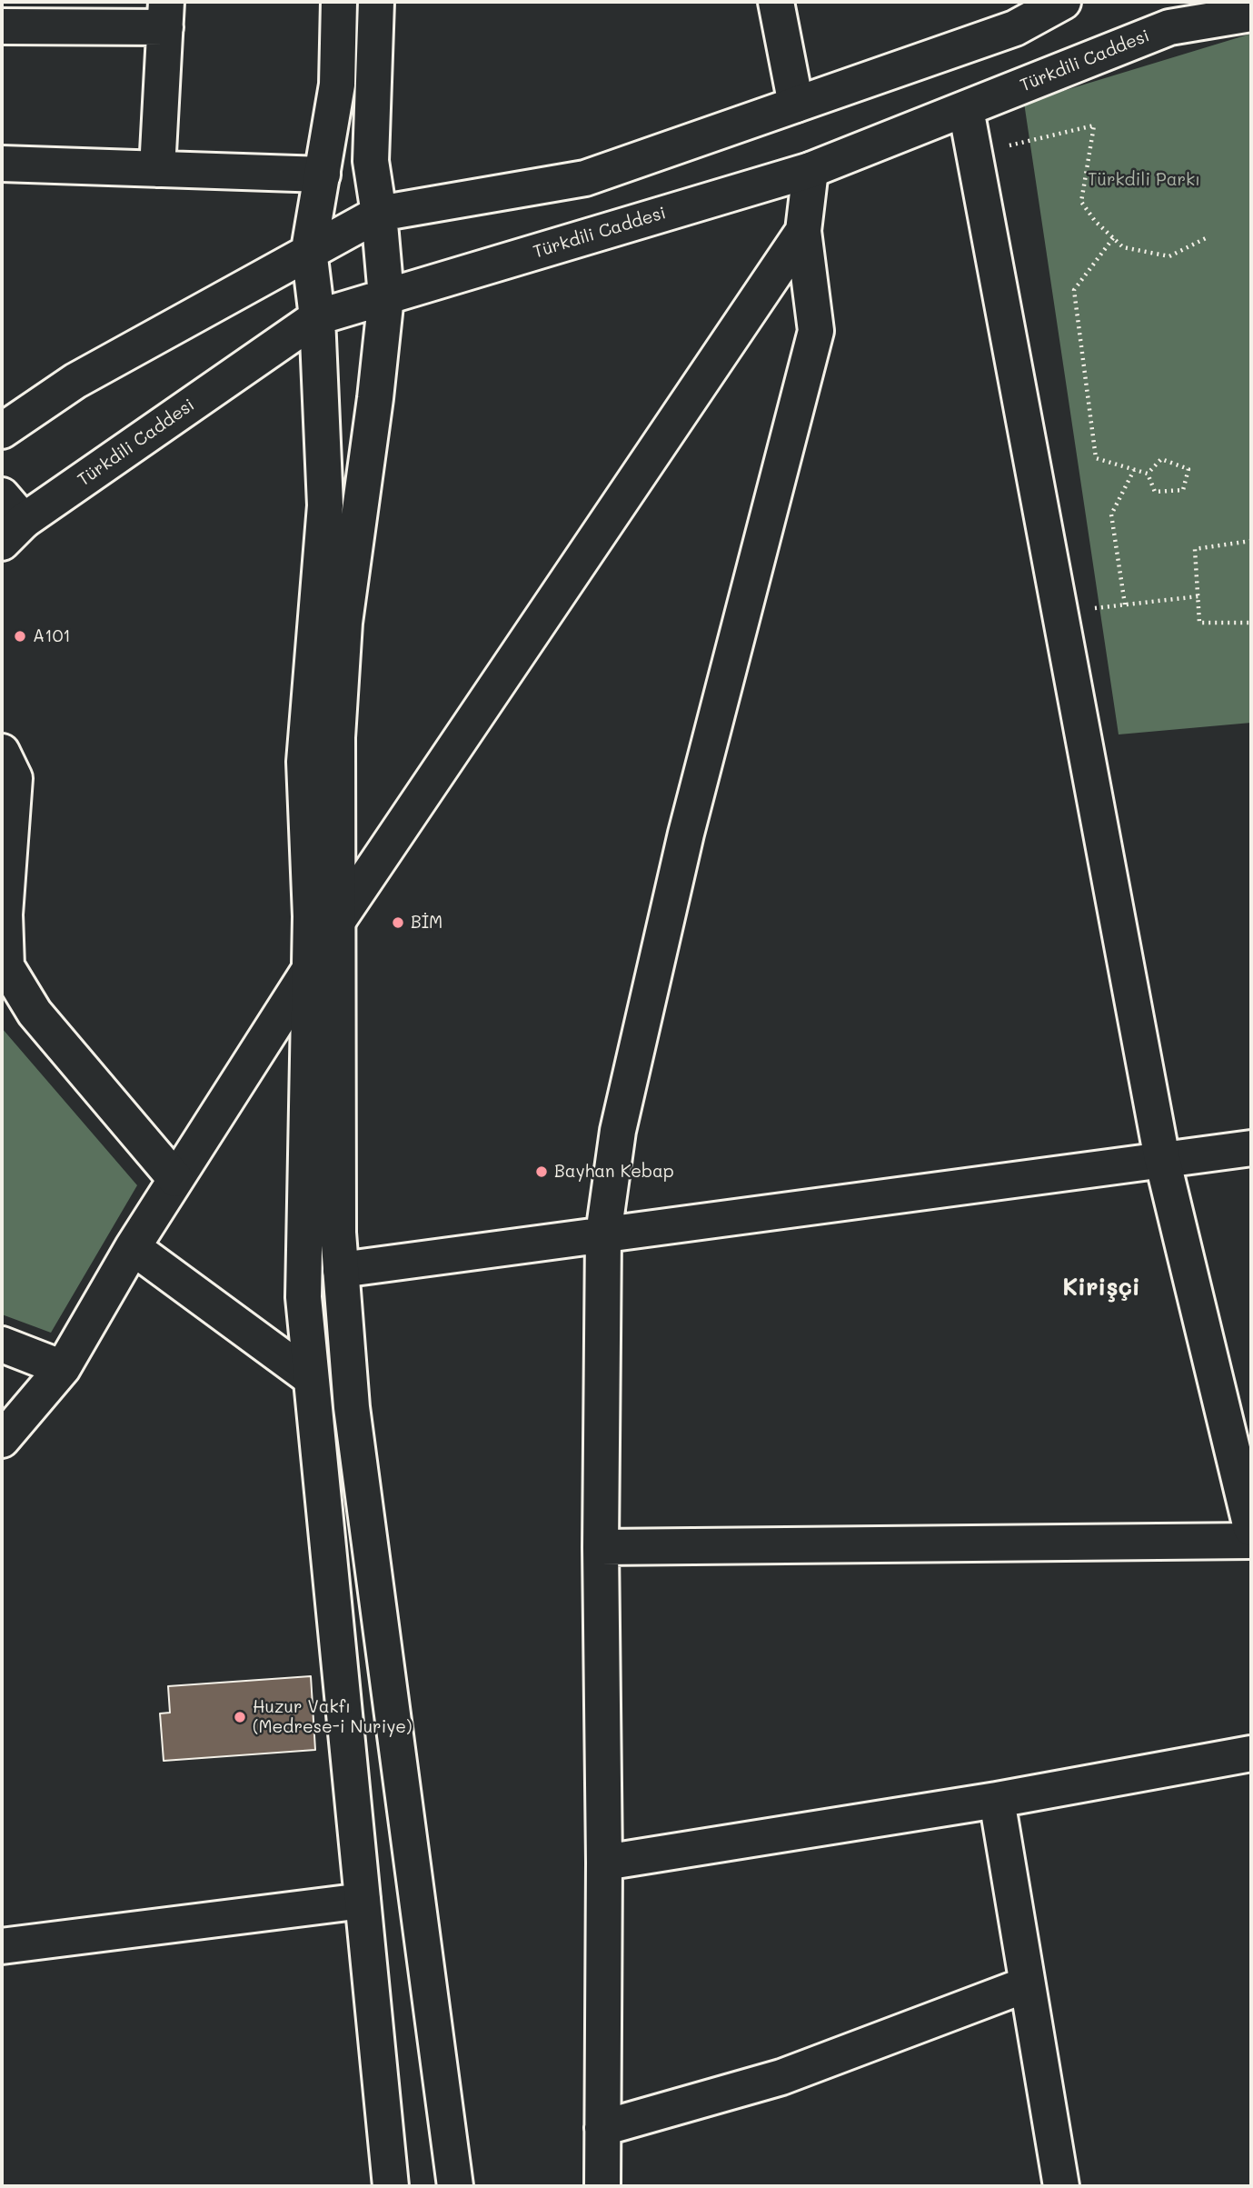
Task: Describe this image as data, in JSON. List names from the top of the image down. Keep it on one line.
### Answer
{"streets":{"street":["Türkdili Caddesi"]},"districts":["Kirişçi"],"parks":["Türkdili Parkı"],"places":["A101","BİM","Bayhan Kebap","Huzur Vakfı (Medrese-i Nuriye)"]}
